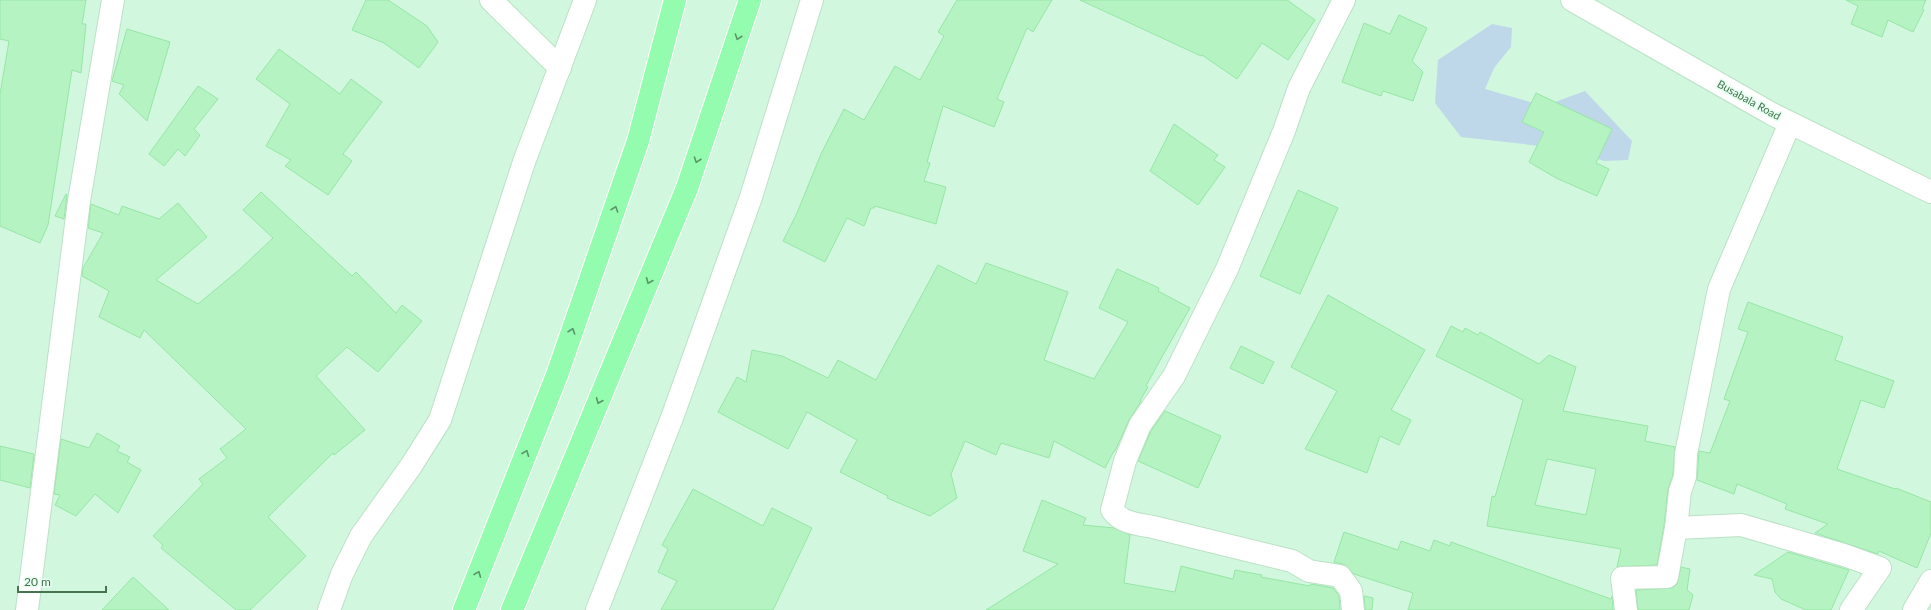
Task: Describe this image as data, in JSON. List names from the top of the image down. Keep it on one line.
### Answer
{"streets":{"street":["Busabala Road"]},"scale_bar":"20 m"}
